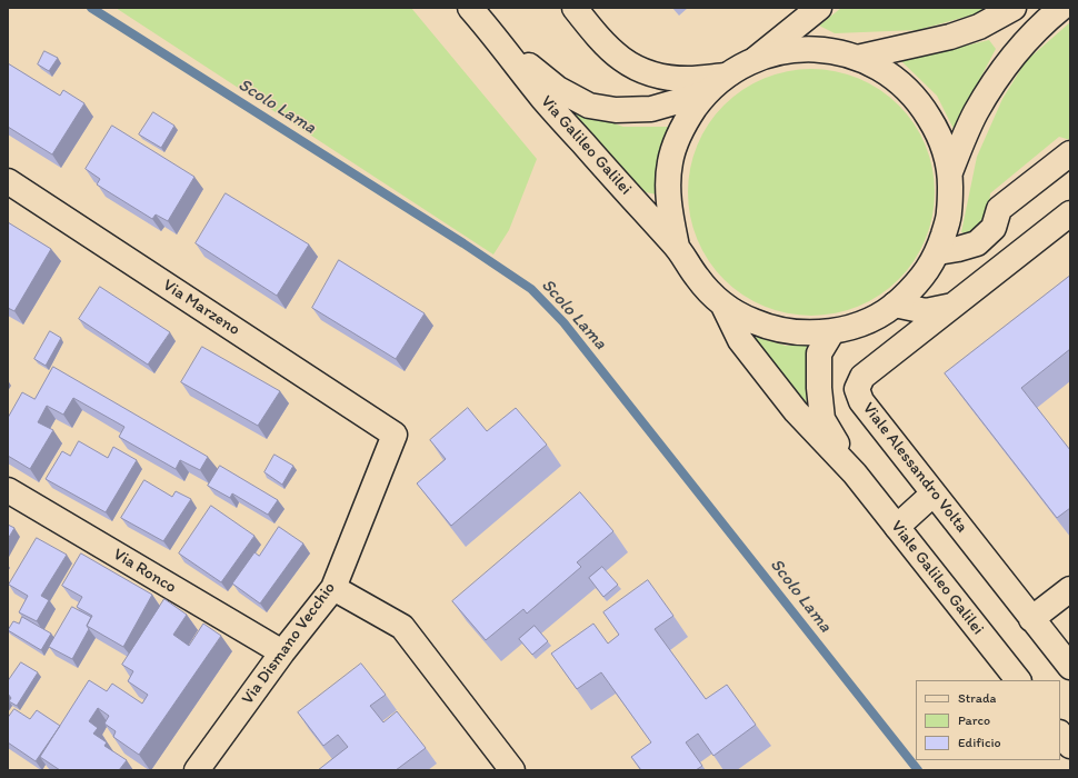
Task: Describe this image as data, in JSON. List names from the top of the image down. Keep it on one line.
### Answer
{"streets":{"street":["Via Galileo Galilei","Via Marzeno","Viale Alessandro Volta","Via Ronco","Viale Galileo Galilei","Via Dismano Vecchio"]},"crossings":[["Via Marzeno","Via Dismano Vecchio"],["Via Ronco","Via Dismano Vecchio"]],"water":["Scolo Lama"],"legend":["Strada","Parco","Edificio"]}
